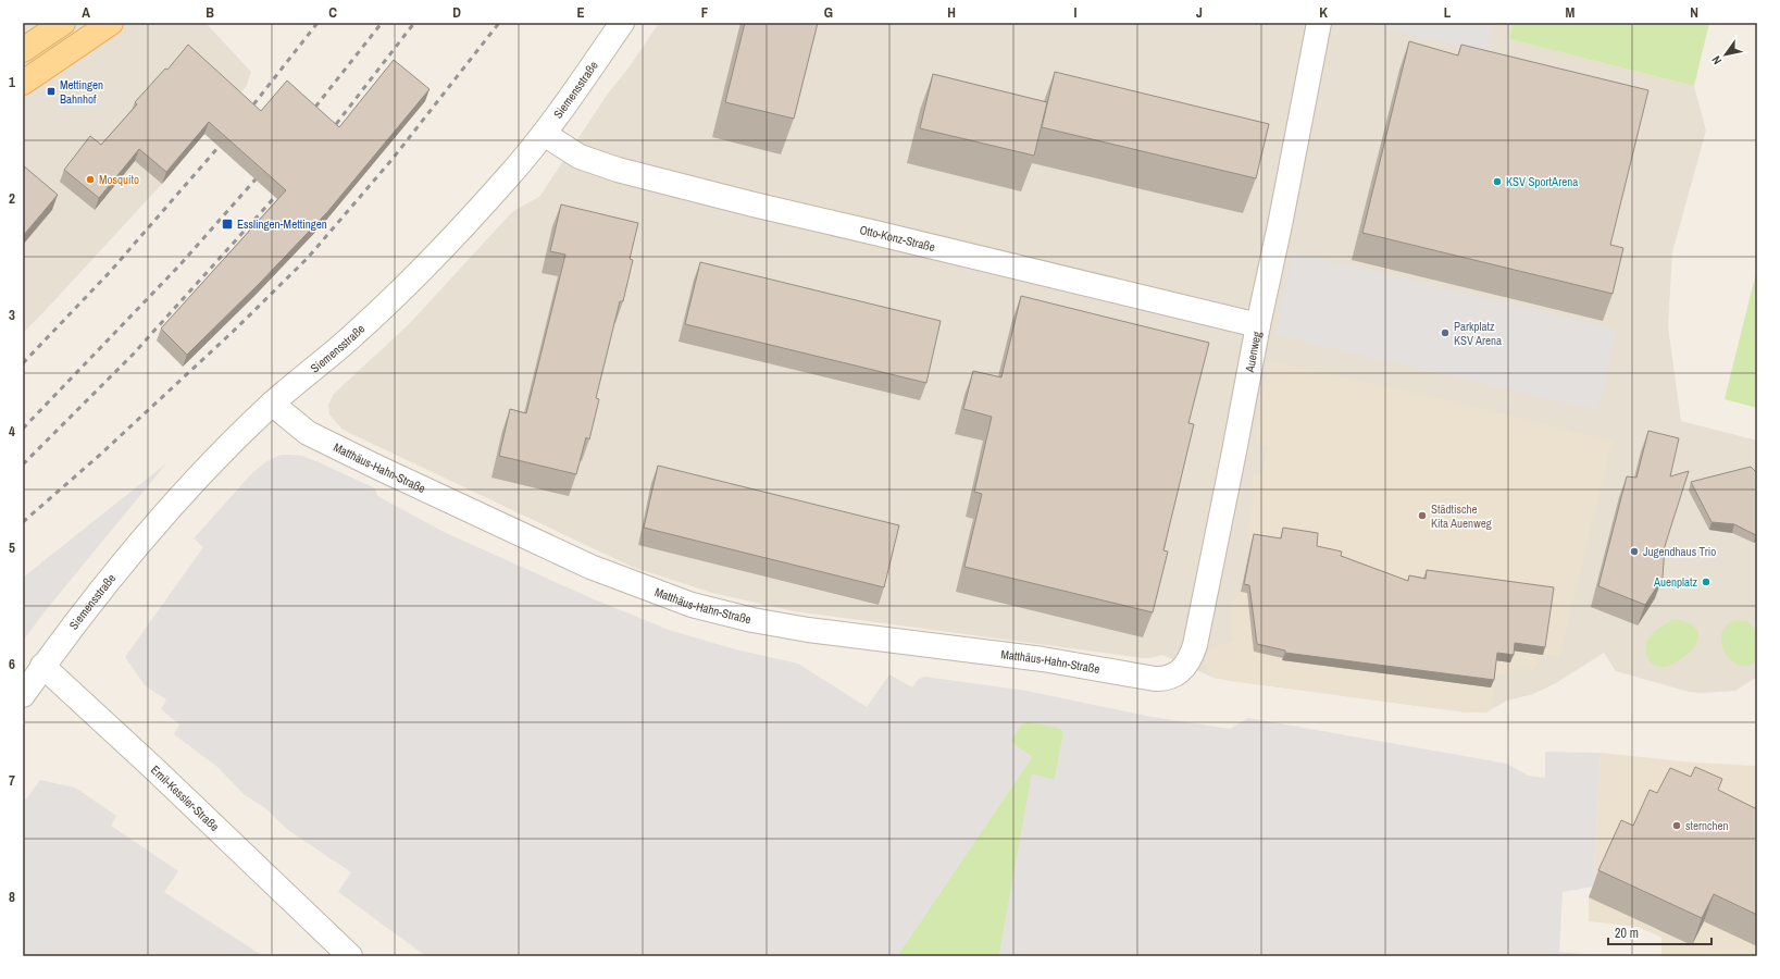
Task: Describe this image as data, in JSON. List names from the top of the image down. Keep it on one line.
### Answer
{"streets":{"street":["Siemensstraße","Otto-Konz-Straße","Auenweg","Matthäus-Hahn-Straße","Emil-Kessler-Straße"]},"crossings":[["Siemensstraße","Otto-Konz-Straße"],["Siemensstraße","Matthäus-Hahn-Straße"],["Siemensstraße","Emil-Kessler-Straße"],["Otto-Konz-Straße","Auenweg"],["Auenweg","Matthäus-Hahn-Straße"]],"places":{"transit":["Mettingen Bahnhof","Esslingen-Mettingen"],"other":["Mosquito","KSV SportArena","Parkplatz KSV Arena","Städtische Kita Auenweg","Jugendhaus Trio","Auenplatz","sternchen"]},"scale_bar":"20 m","north":"bottom left","grid":{"columns":["A","B","C","D","E","F","G","H","I","J","K","L","M","N"],"rows":["1","2","3","4","5","6","7","8"]}}
